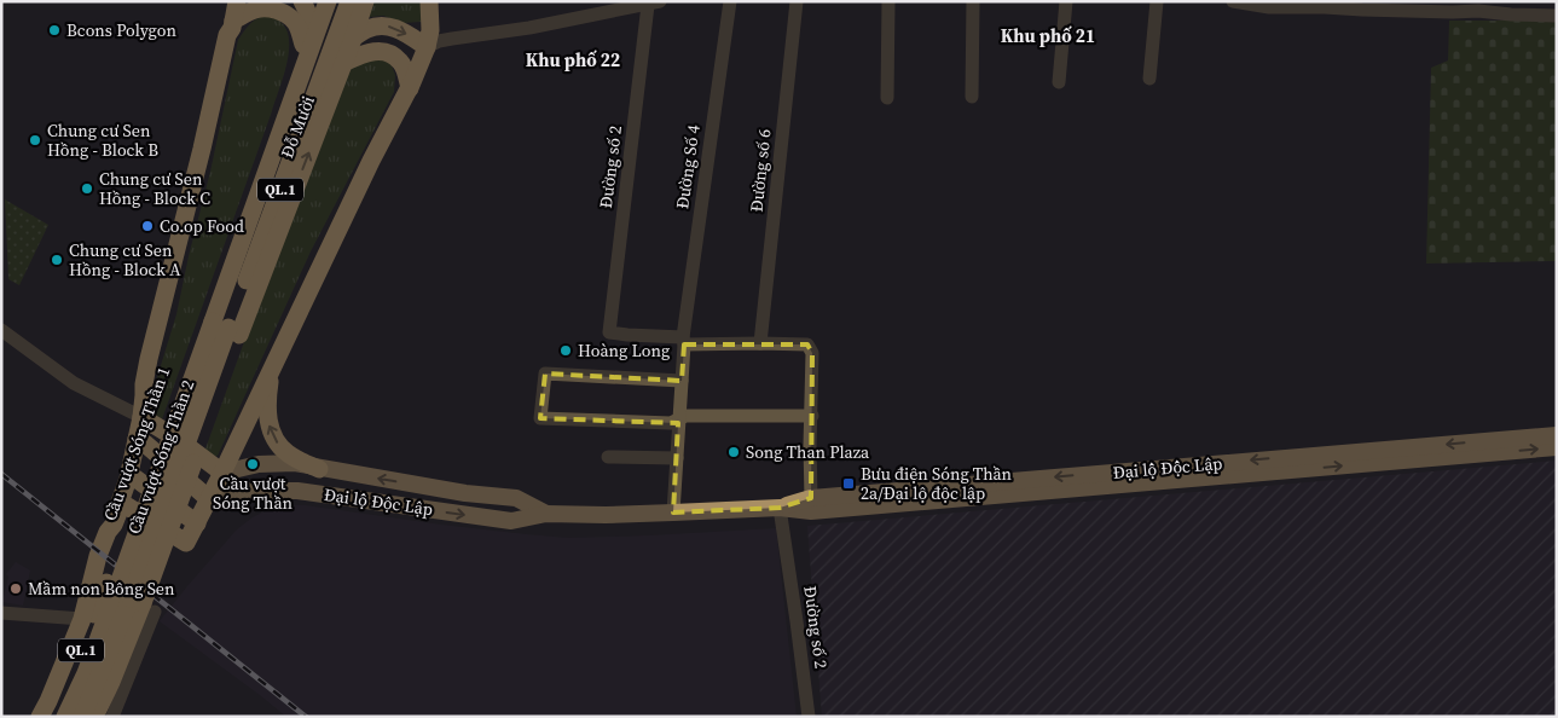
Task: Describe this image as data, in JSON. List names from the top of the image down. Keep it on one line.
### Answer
{"streets":{"highway":["Đỗ Mười","QL.1","Cầu vượt Sóng Thần 1","Cầu vượt Sóng Thần 2"],"main road":["Đại lộ Độc Lập"],"street":["Đường số 2","Đường Số 4","Đường số 6"]},"crossings":[["Đỗ Mười","Cầu vượt Sóng Thần 1"],["Đỗ Mười","Cầu vượt Sóng Thần 2"],["Đường số 2","Đường Số 4"],["Đường số 2","Đại lộ Độc Lập"],["Đường Số 4","Đại lộ Độc Lập"],["QL.1","Cầu vượt Sóng Thần 1"],["QL.1","Cầu vượt Sóng Thần 2"],["Cầu vượt Sóng Thần 1","Cầu vượt Sóng Thần 2"]],"districts":["Khu phố 21","Khu phố 22"],"places":{"other":["Bcons Polygon","Chung cư Sen Hồng - Block B","Chung cư Sen Hồng - Block C","Co.op Food","Chung cư Sen Hồng - Block A","Hoàng Long","Song Than Plaza","Cầu vượt Sóng Thần","Mầm non Bông Sen"],"transit":["Bưu điện Sóng Thần 2a/Đại lộ độc lập"]}}
